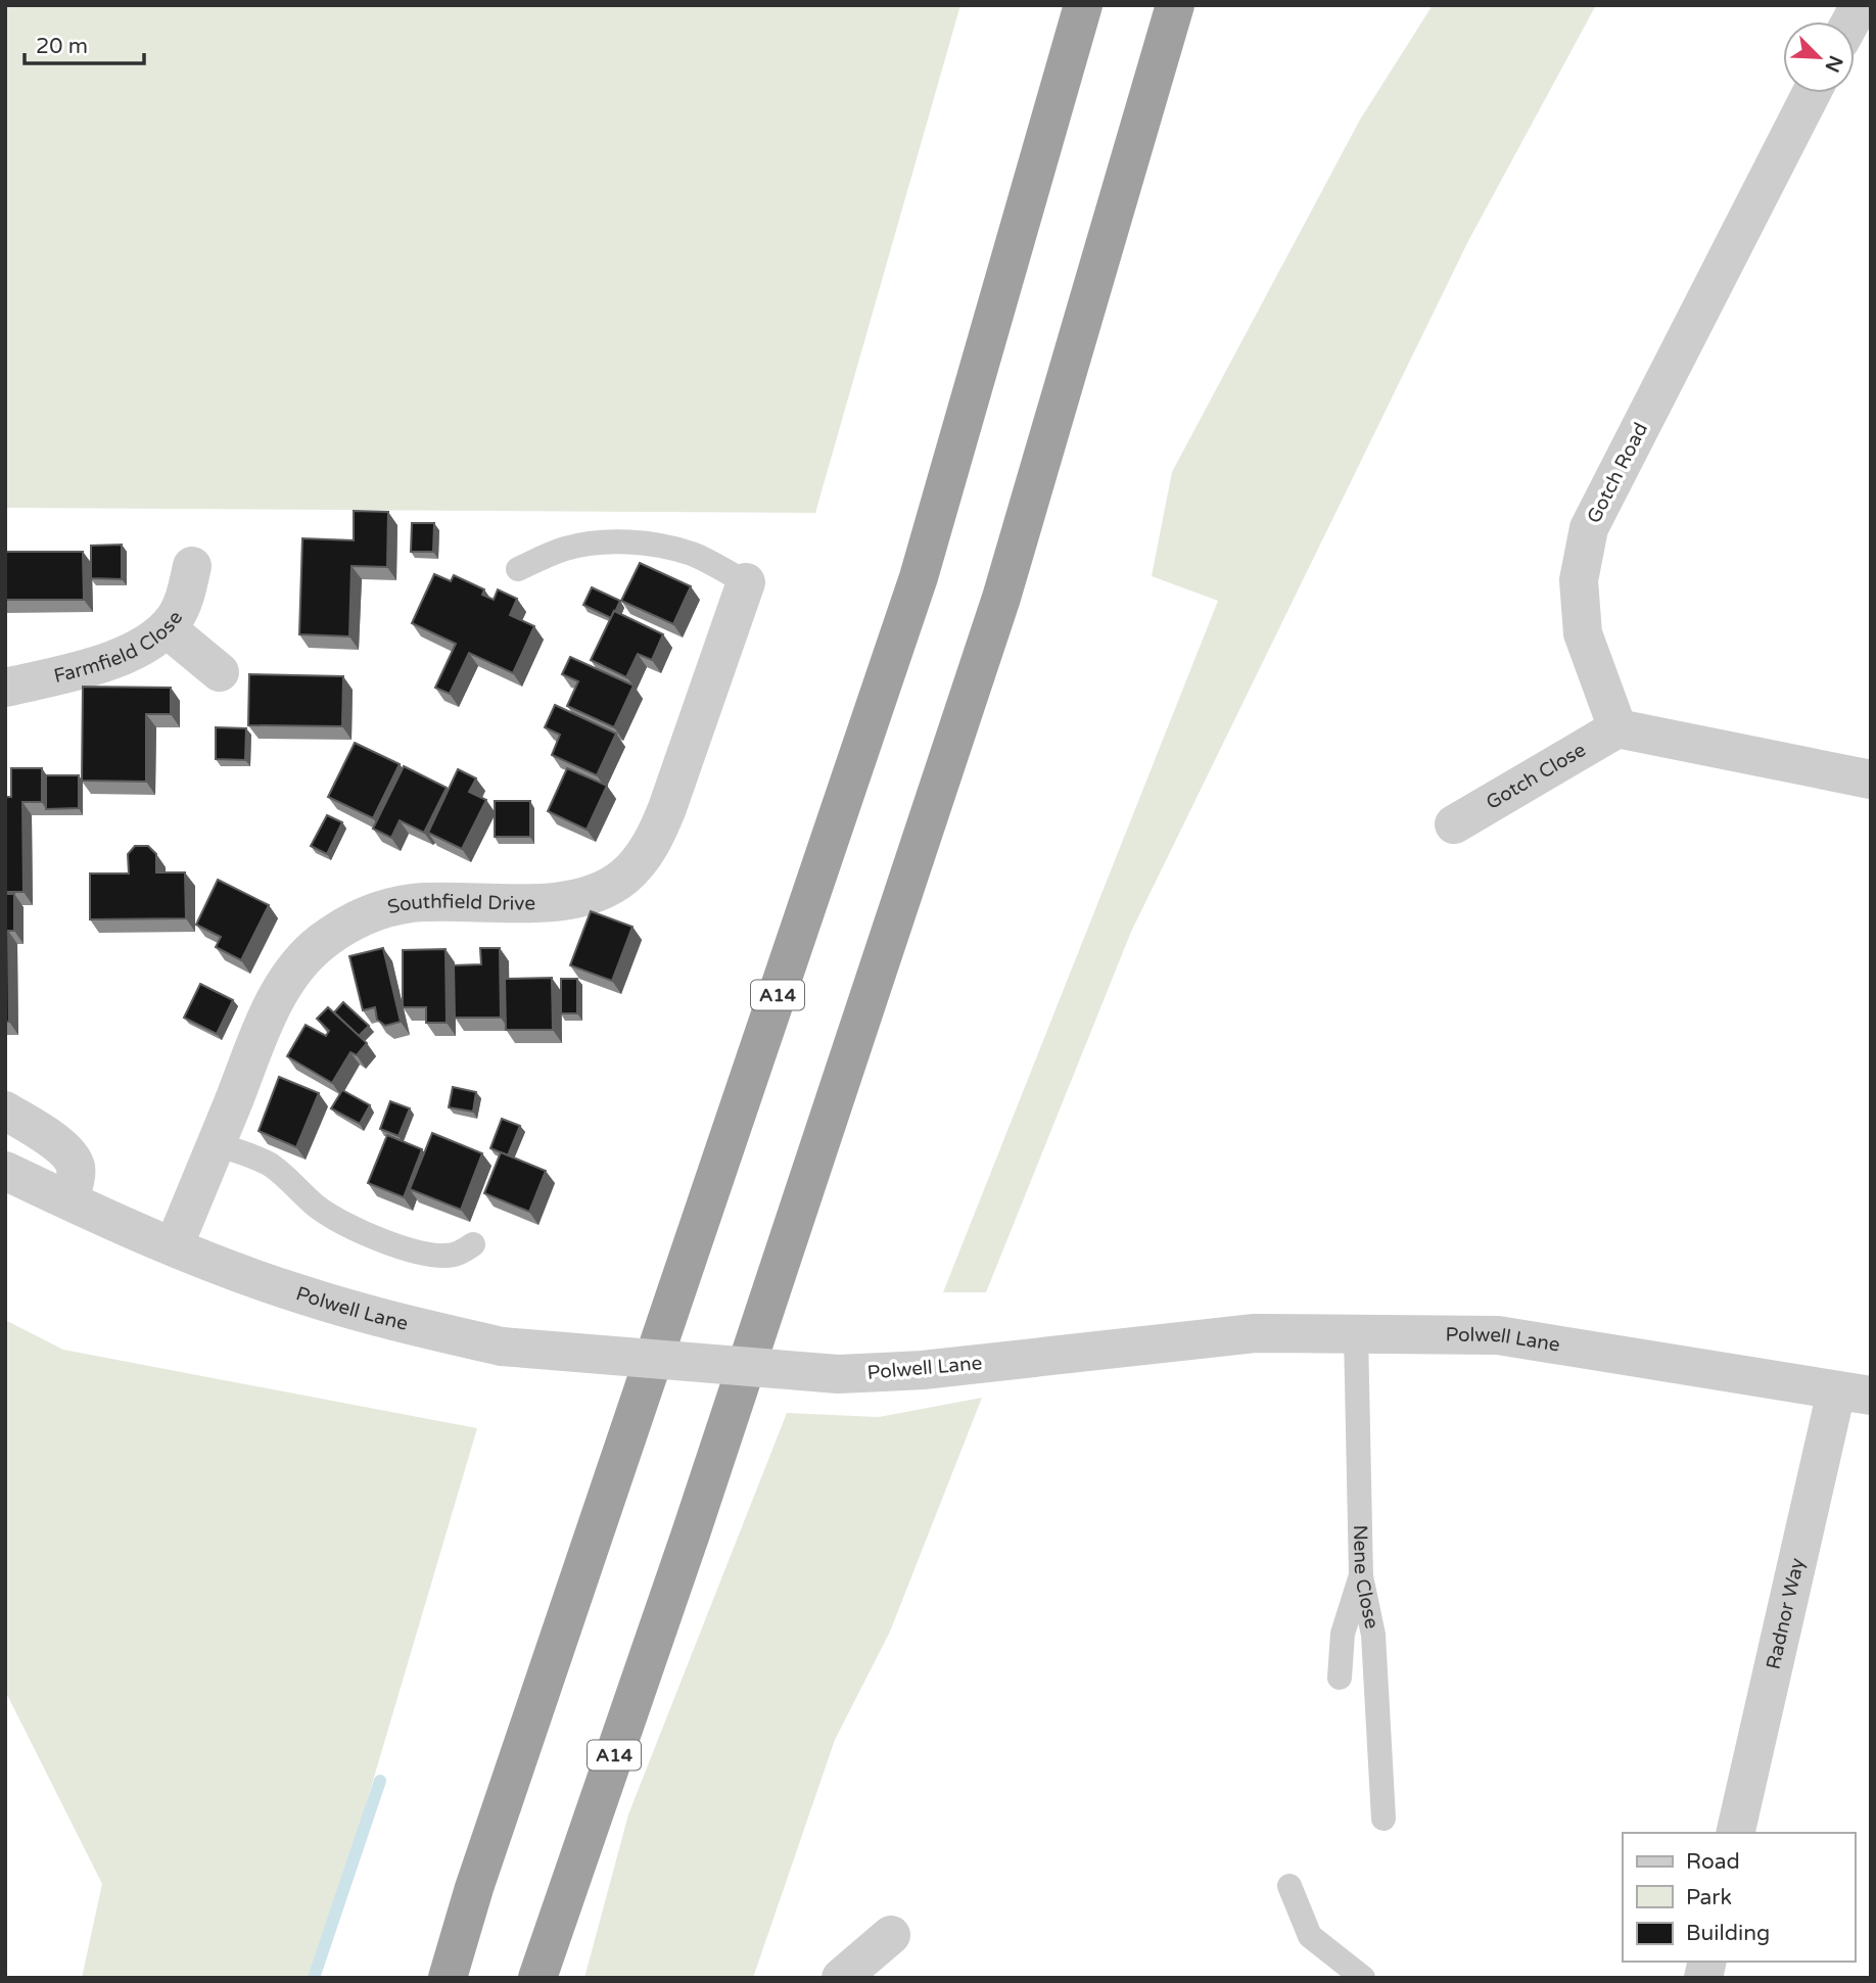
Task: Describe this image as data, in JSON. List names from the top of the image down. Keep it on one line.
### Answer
{"streets":{"highway":["A14"],"street":["Gotch Road","Farmfield Close","Gotch Close","Southfield Drive","Polwell Lane","Radnor Way"],"lane":["Nene Close"]},"crossings":[["Gotch Road","Gotch Close"],["Southfield Drive","Polwell Lane"],["Polwell Lane","Nene Close"],["Polwell Lane","Radnor Way"]],"legend":["Road","Park","Building"],"scale_bar":"20 m","north":"bottom right"}
